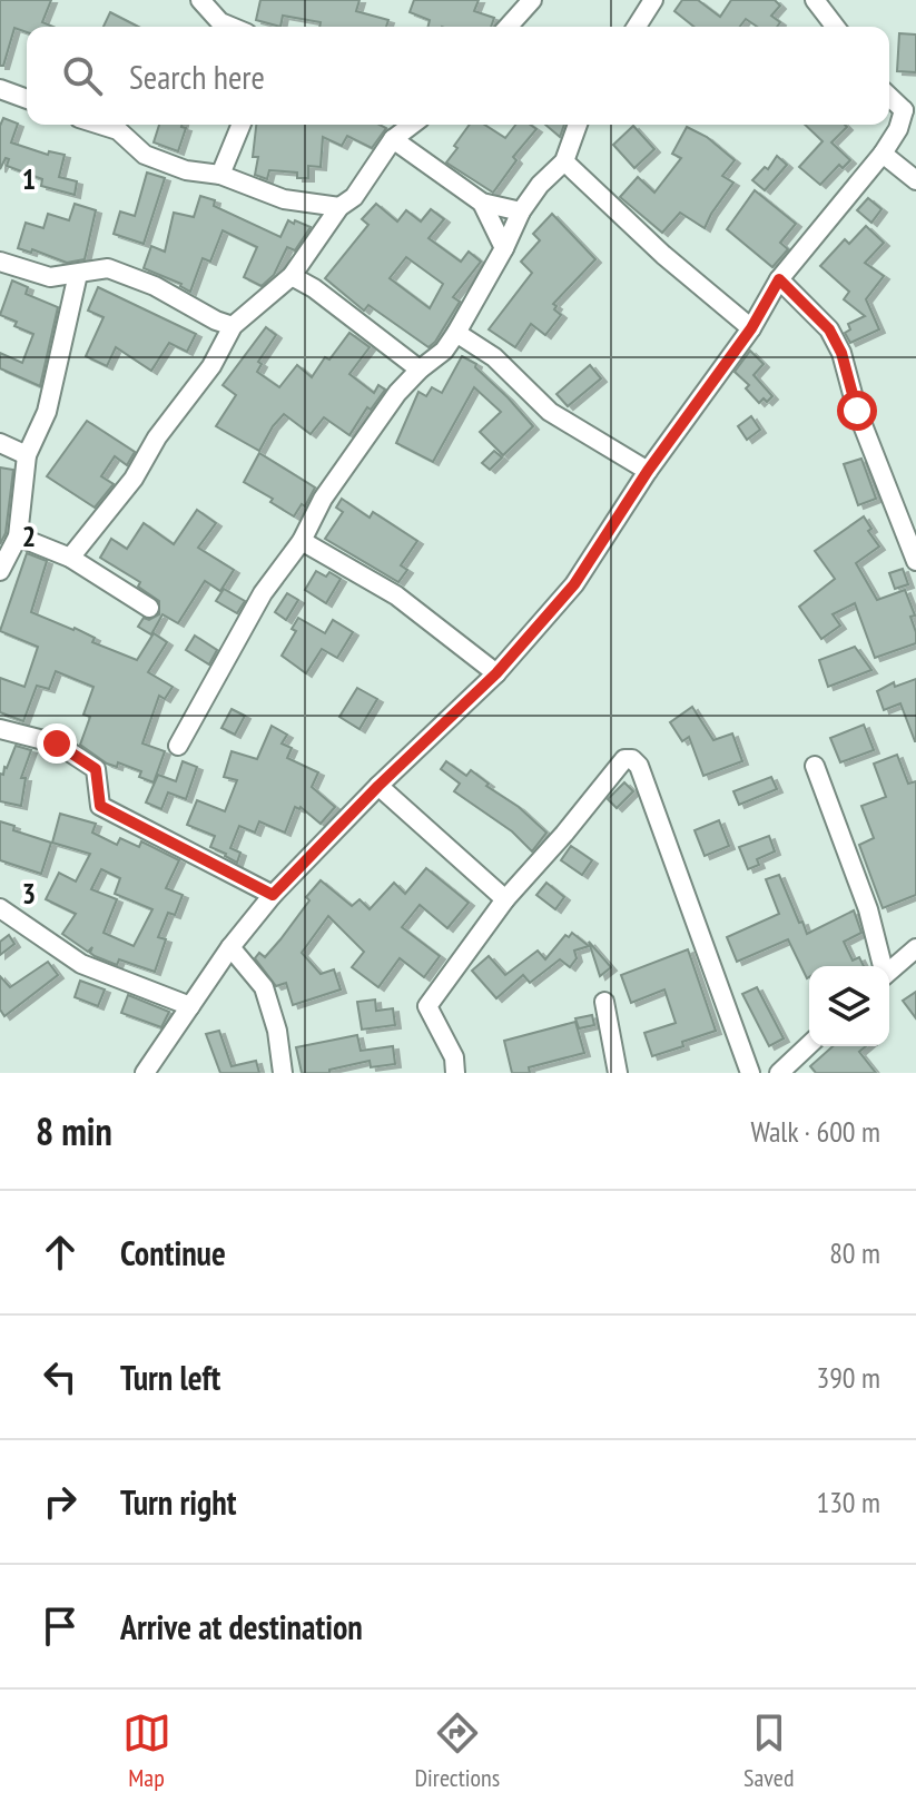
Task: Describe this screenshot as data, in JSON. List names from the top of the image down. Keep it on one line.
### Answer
{"page":{"search":"Search here","heading":["8 min","Walk · 600 m"],"list":[["Continue","80 m"],["Turn left","390 m"],["Turn right","130 m"],"Arrive at destination"],"nav":["Map","Directions","Saved"]},"grid":{"rows":["1","2","3"]}}
